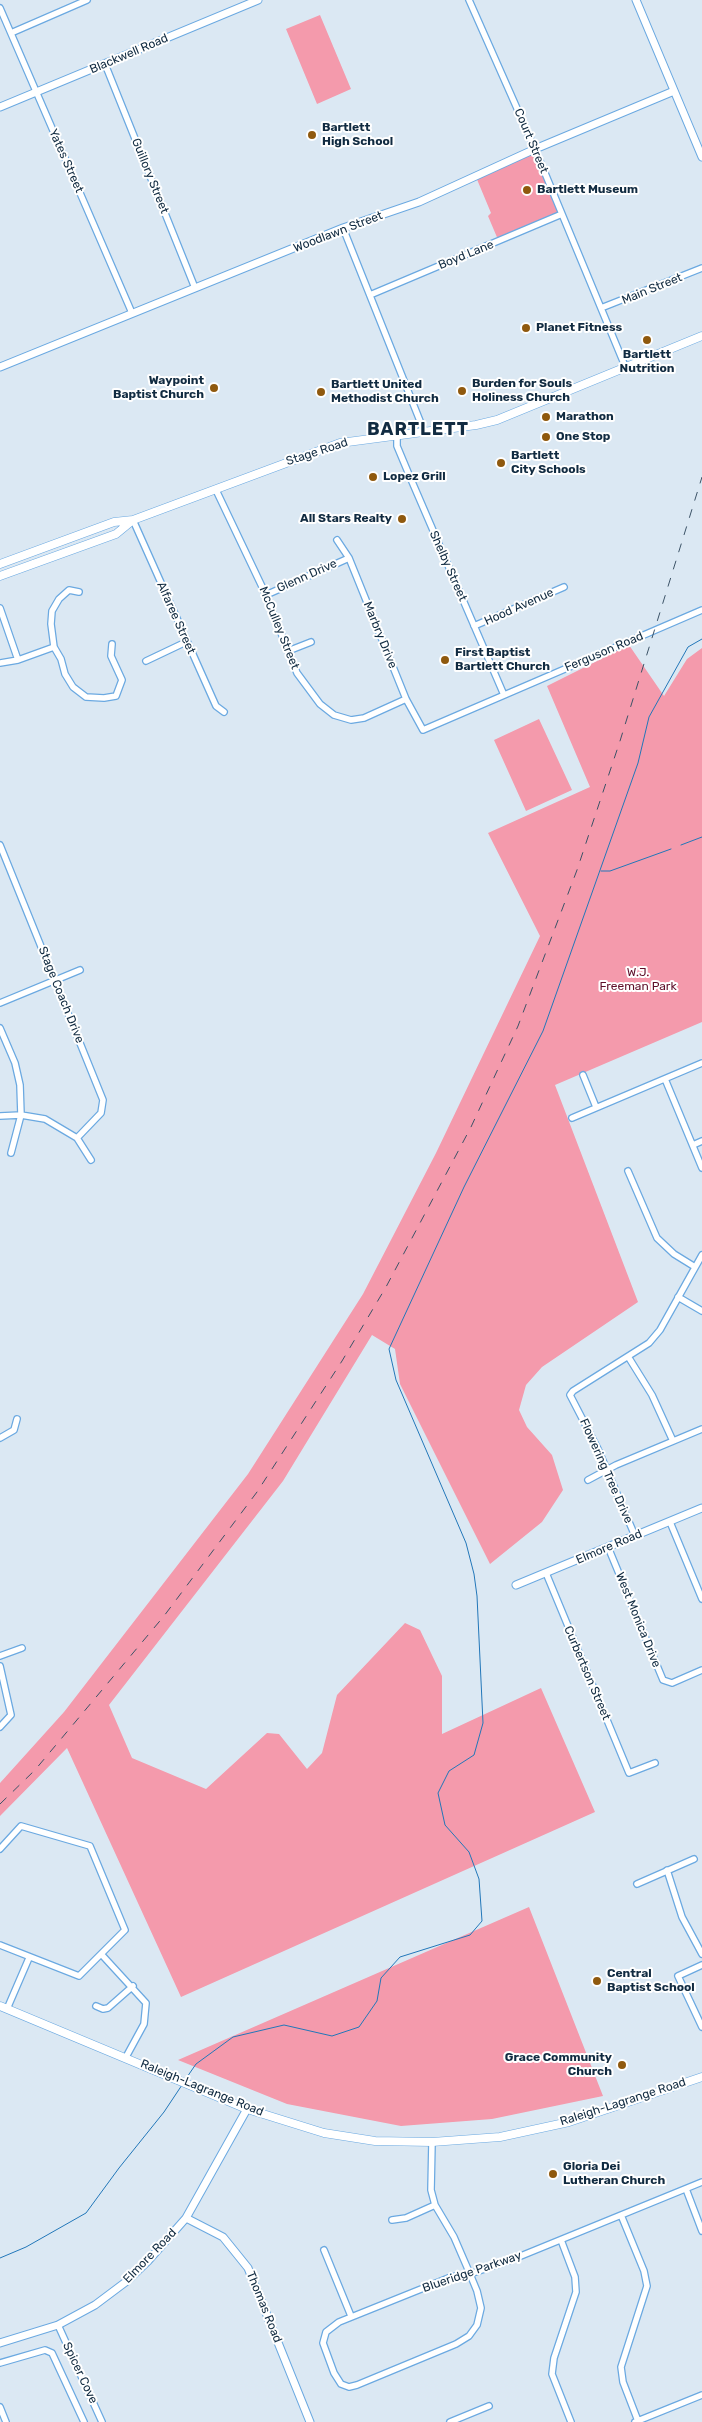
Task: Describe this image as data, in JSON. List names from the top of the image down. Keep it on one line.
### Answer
{"streets":{"main road":["Stage Road","Raleigh-Lagrange Road"],"street":["Blackwell Road","Court Street","Yates Street","Guillory Street","Woodlawn Street","Boyd Lane","Main Street","Shelby Street","Glenn Drive","Hood Avenue","Alfaree Street","McCulley Street","Marbry Drive","Ferguson Road","Stage Coach Drive","Flowering Tree Drive","Elmore Road","West Monica Drive","Curbertson Street","Blueridge Parkway","Thomas Road","Spicer Cove"]},"crossings":[["Blackwell Road","Yates Street"],["Blackwell Road","Guillory Street"],["Court Street","Woodlawn Street"],["Court Street","Boyd Lane"],["Court Street","Main Street"],["Court Street","Stage Road"],["Yates Street","Woodlawn Street"],["Guillory Street","Woodlawn Street"],["Stage Road","Shelby Street"],["Stage Road","Alfaree Street"],["Stage Road","McCulley Street"],["Shelby Street","Hood Avenue"],["Shelby Street","Ferguson Road"],["Glenn Drive","McCulley Street"],["Glenn Drive","Marbry Drive"],["McCulley Street","Marbry Drive"],["Marbry Drive","Ferguson Road"],["Flowering Tree Drive","Elmore Road"],["Elmore Road","West Monica Drive"],["Elmore Road","Curbertson Street"],["Elmore Road","Raleigh-Lagrange Road"],["Elmore Road","Thomas Road"],["Elmore Road","Spicer Cove"]],"districts":["BARTLETT"],"parks":["W.J. Freeman Park"],"places":["Bartlett High School","Bartlett Museum","Planet Fitness","Bartlett Nutrition","Waypoint Baptist Church","Burden for Souls Holiness Church","Bartlett United Methodist Church","Marathon","One Stop","Bartlett City Schools","Lopez Grill","All Stars Realty","First Baptist Bartlett Church","Central Baptist School","Grace Community Church","Gloria Dei Lutheran Church"]}
